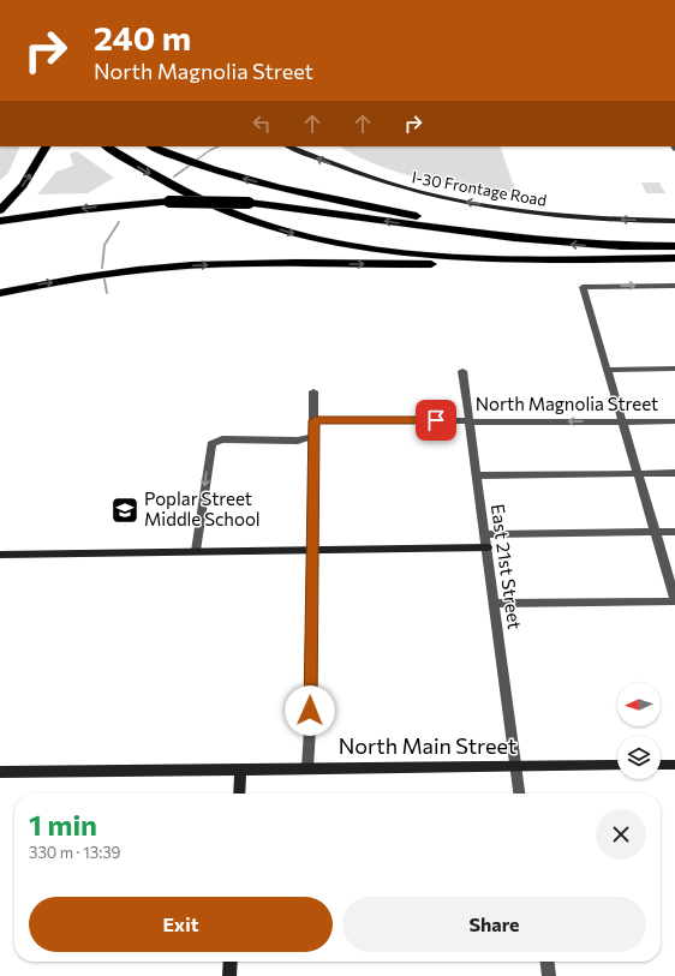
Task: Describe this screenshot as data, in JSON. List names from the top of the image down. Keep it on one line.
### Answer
{"streets":{"main road":["I-30 Frontage Road","North Main Street"],"street":["North Magnolia Street","East 21st Street"]},"crossings":[["North Magnolia Street","East 21st Street"],["East 21st Street","North Main Street"]],"one_way":["I-30 Frontage Road"],"places":{"school or university":["Poplar Street Middle School"]},"north":"left","page":{"turn":["240 m","North Magnolia Street"],"heading":["1 min","330 m · 13:39"],"buttons":["Exit","Share"]}}
